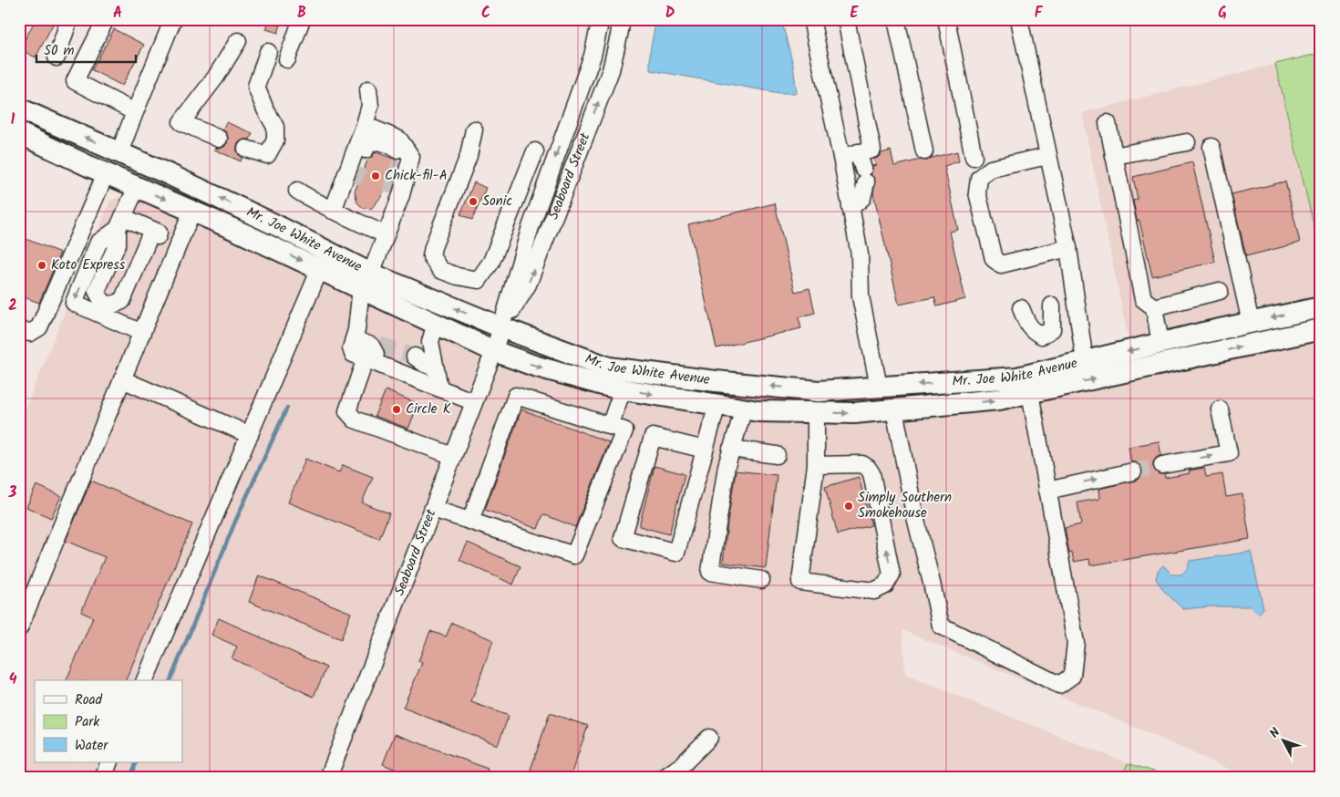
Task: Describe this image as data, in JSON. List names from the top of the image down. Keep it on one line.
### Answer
{"streets":{"main road":["Mr. Joe White Avenue"],"street":["Seaboard Street"]},"crossings":[["Seaboard Street","Mr. Joe White Avenue"]],"places":["Chick-fil-A","Sonic","Koto Express","Circle K","Simply Southern Smokehouse"],"legend":["Road","Park","Water"],"scale_bar":"50 m","north":"top left","grid":{"columns":["A","B","C","D","E","F","G"],"rows":["1","2","3","4"]}}
